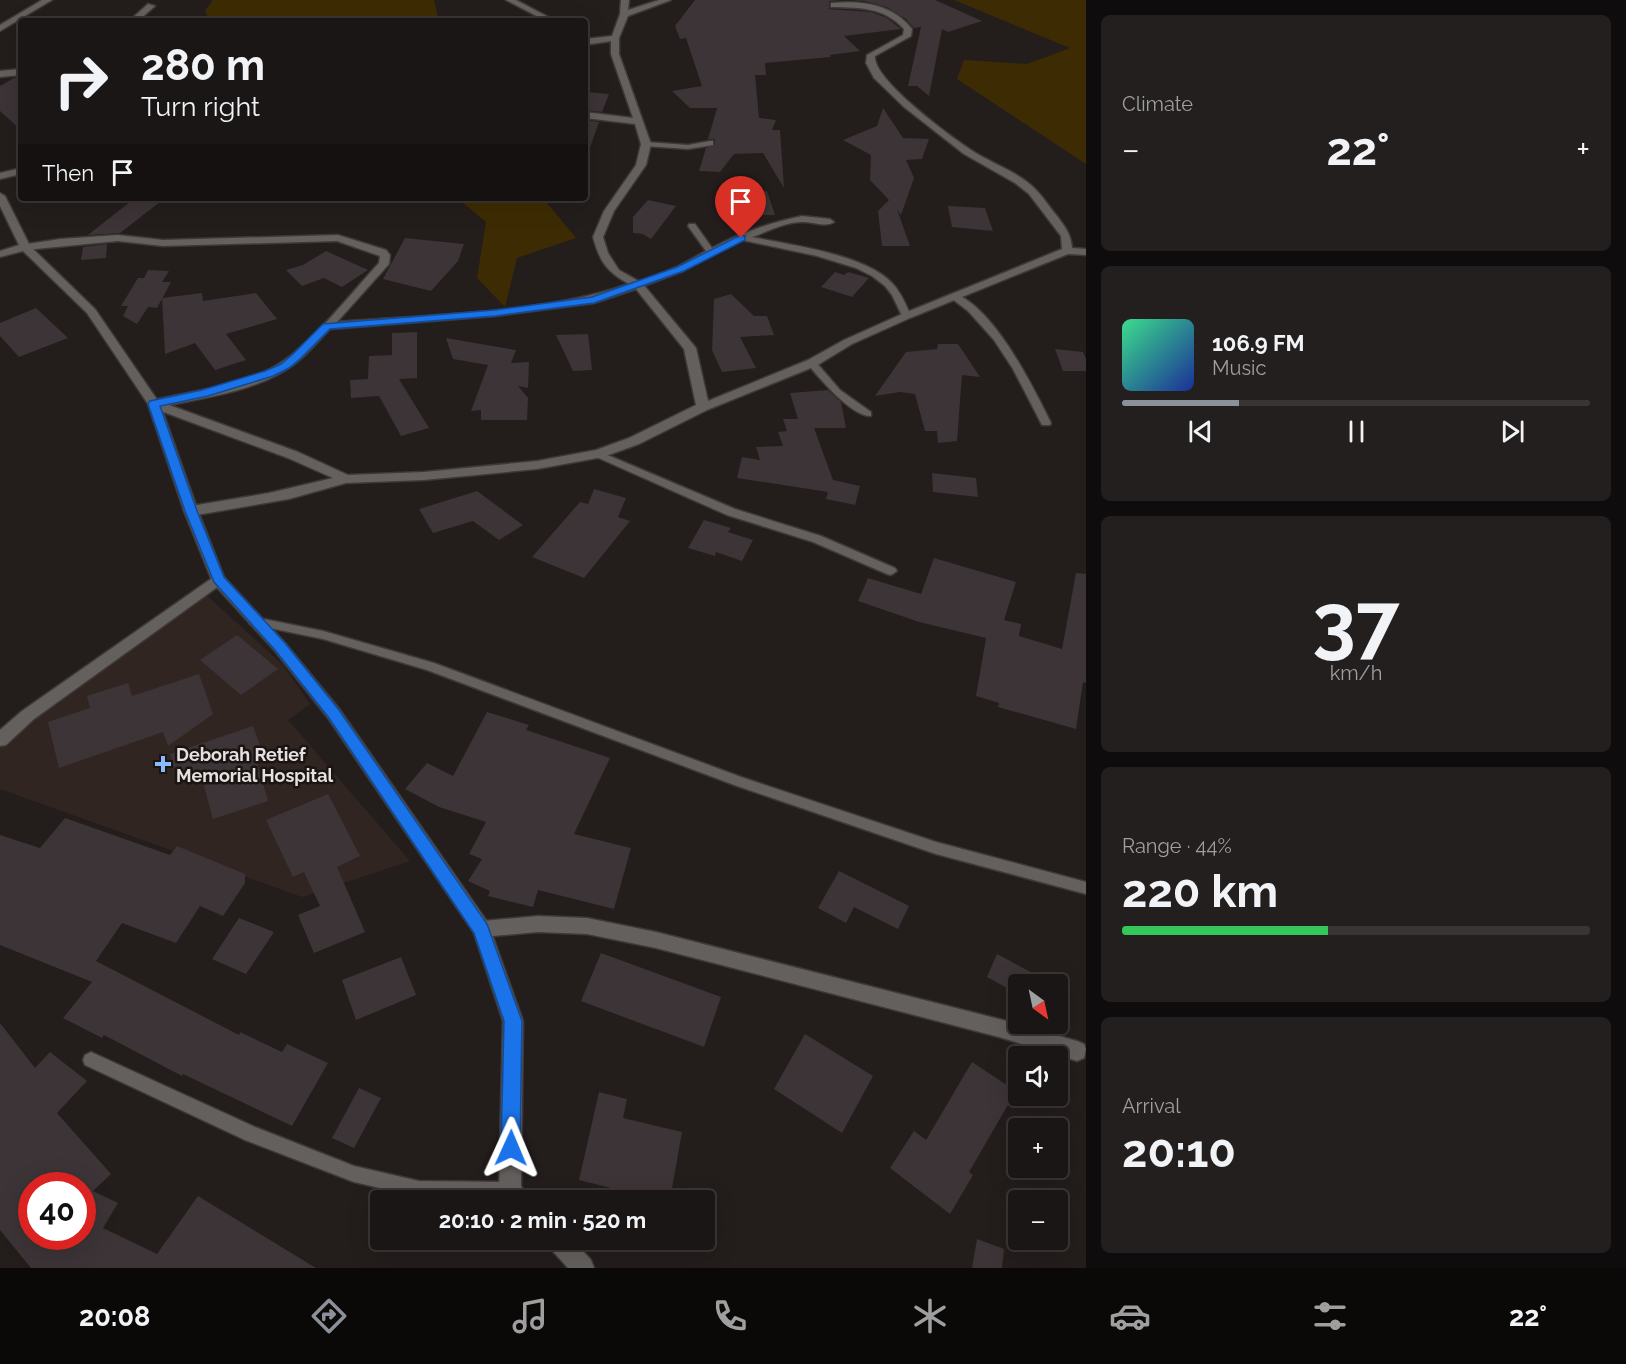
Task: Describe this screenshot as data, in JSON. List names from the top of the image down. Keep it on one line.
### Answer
{"places":{"health":["Deborah Retief Memorial Hospital"]},"north":"bottom right","page":{"tile":["Climate",["37","km/h"],["Range · 44%","220 km"],["Arrival","20:10"]],"turn":["280 m","Turn right"],"heat":["−","22°","+"],"then":"Then","song":["106.9 FM","Music"],"map_buttons":["+","−"],"limit":"40","trip":"20:10 · 2 min · 520 m","tabs":["20:08","22°"]}}
